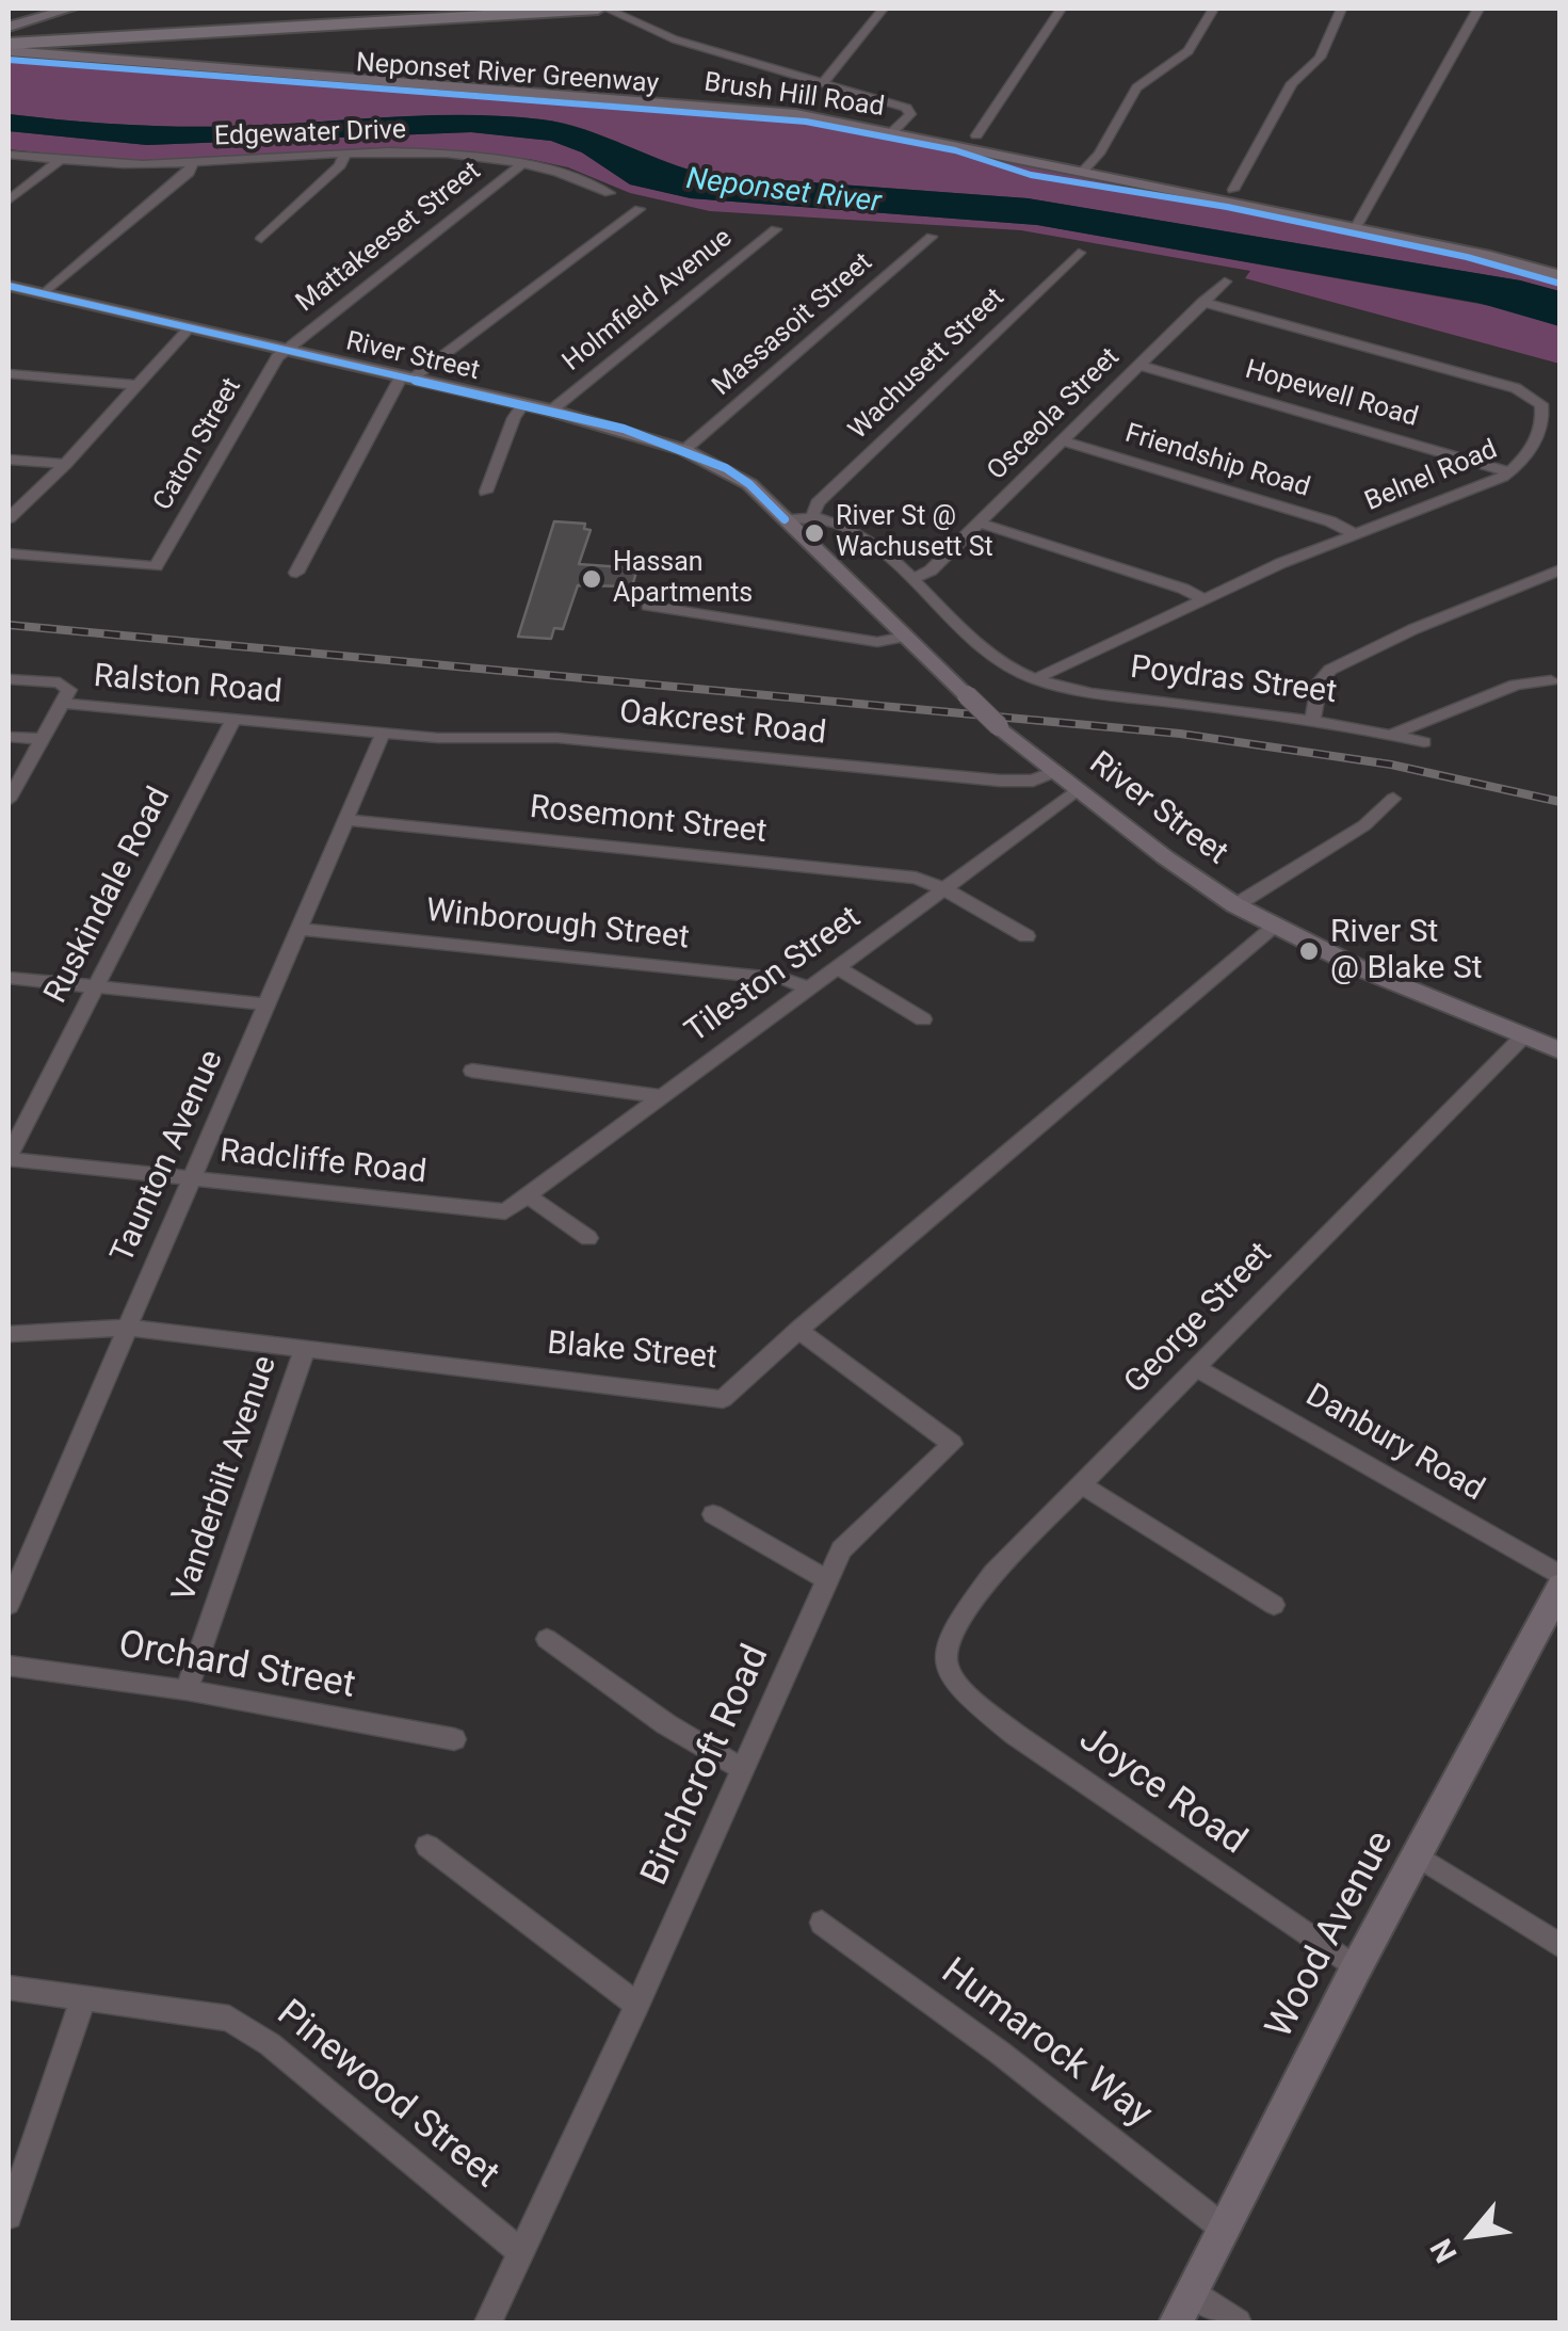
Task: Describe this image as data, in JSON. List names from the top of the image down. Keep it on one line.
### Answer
{"streets":{"main road":["Brush Hill Road","River Street","Wood Avenue"],"street":["Edgewater Drive","Mattakeeset Street","Holmfield Avenue","Massasoit Street","Wachusett Street","Hopewell Road","Osceola Street","Caton Street","Friendship Road","Belnel Road","Poydras Street","Ralston Road","Oakcrest Road","Rosemont Street","Ruskindale Road","Winborough Street","Tileston Street","Taunton Avenue","Radcliffe Road","George Street","Blake Street","Danbury Road","Vanderbilt Avenue","Orchard Street","Birchcroft Road","Joyce Road","Humarock Way","Pinewood Street"],"cycle path":["Neponset River Greenway"]},"crossings":[["Edgewater Drive","Mattakeeset Street"],["Mattakeeset Street","River Street"],["Mattakeeset Street","Caton Street"],["Holmfield Avenue","River Street"],["Massasoit Street","River Street"],["River Street","Caton Street"],["River Street","Oakcrest Road"],["River Street","Tileston Street"],["River Street","George Street"],["River Street","Blake Street"],["Hopewell Road","Osceola Street"],["Hopewell Road","Belnel Road"],["Osceola Street","Friendship Road"],["Osceola Street","Belnel Road"],["Friendship Road","Belnel Road"],["Belnel Road","Poydras Street"],["Ralston Road","Oakcrest Road"],["Ralston Road","Ruskindale Road"],["Ralston Road","Taunton Avenue"],["Oakcrest Road","Taunton Avenue"],["Rosemont Street","Tileston Street"],["Rosemont Street","Taunton Avenue"],["Ruskindale Road","Radcliffe Road"],["Winborough Street","Tileston Street"],["Winborough Street","Taunton Avenue"],["Tileston Street","Radcliffe Road"],["Taunton Avenue","Radcliffe Road"],["Taunton Avenue","Blake Street"],["George Street","Danbury Road"],["George Street","Joyce Road"],["Blake Street","Vanderbilt Avenue"],["Blake Street","Birchcroft Road"],["Vanderbilt Avenue","Orchard Street"],["Birchcroft Road","Pinewood Street"],["Joyce Road","Wood Avenue"],["Wood Avenue","Humarock Way"]],"water":["Neponset River"],"places":["River St @ Wachusett St","Hassan Apartments","River St @ Blake St"],"north":"bottom left"}
